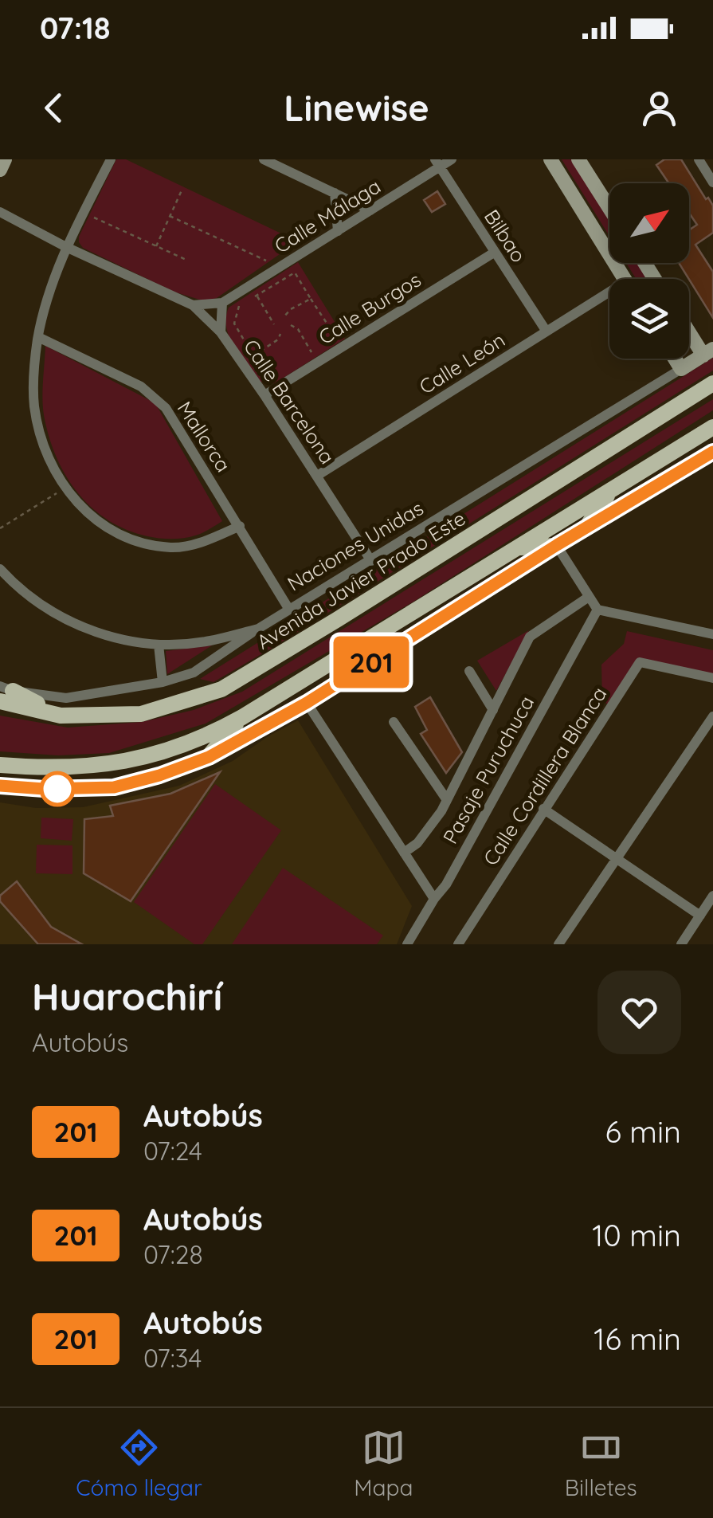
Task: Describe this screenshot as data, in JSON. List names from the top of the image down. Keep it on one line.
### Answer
{"streets":{"main road":["Avenida Javier Prado Este"],"street":["Calle Málaga","Bilbao","Calle Burgos","Calle León","Calle Barcelona","Mallorca","Naciones Unidas","Pasaje Puruchuca","Calle Cordillera Blanca"]},"crossings":[["Calle Málaga","Bilbao"],["Calle Málaga","Calle Barcelona"],["Bilbao","Calle Burgos"],["Bilbao","Calle León"],["Calle Burgos","Calle Barcelona"],["Calle León","Calle Barcelona"],["Calle Barcelona","Naciones Unidas"],["Mallorca","Naciones Unidas"]],"lines":["bus line 201"],"north":"top right","page":{"status":"07:18","header":"Linewise","on_map":"201","heading":["Huarochirí","Autobús"],"list":[{"mark":"201","name":"Autobús","note":"07:24","value":"6 min"},{"mark":"201","name":"Autobús","note":"07:28","value":"10 min"},{"mark":"201","name":"Autobús","note":"07:34","value":"16 min"}],"tabs":["Cómo llegar","Mapa","Billetes"]}}
